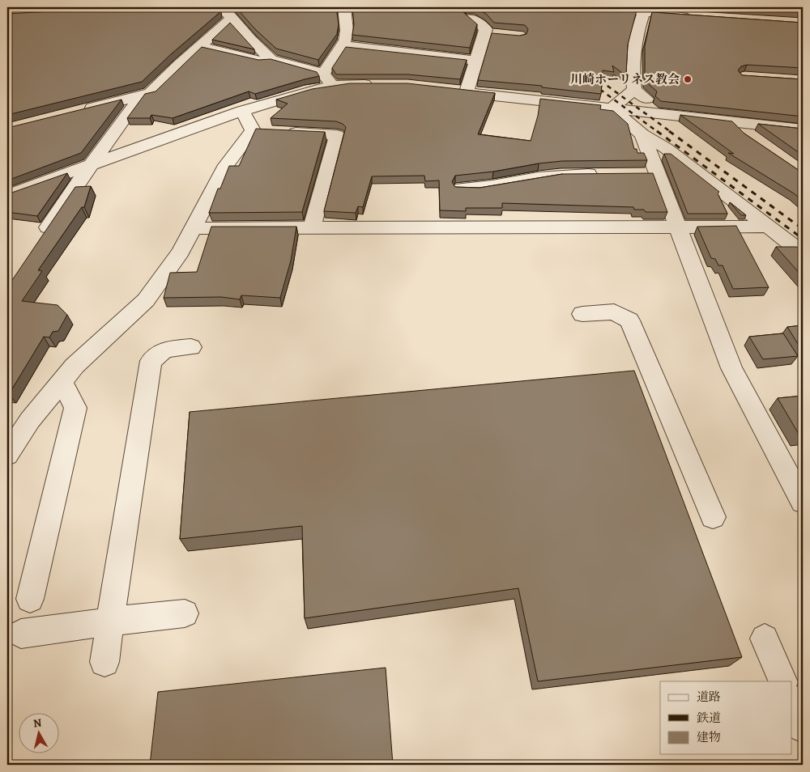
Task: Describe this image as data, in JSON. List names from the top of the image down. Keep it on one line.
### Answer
{"places":["川崎ホーリネス教会"],"legend":["道路","鉄道","建物"],"north":"top"}
